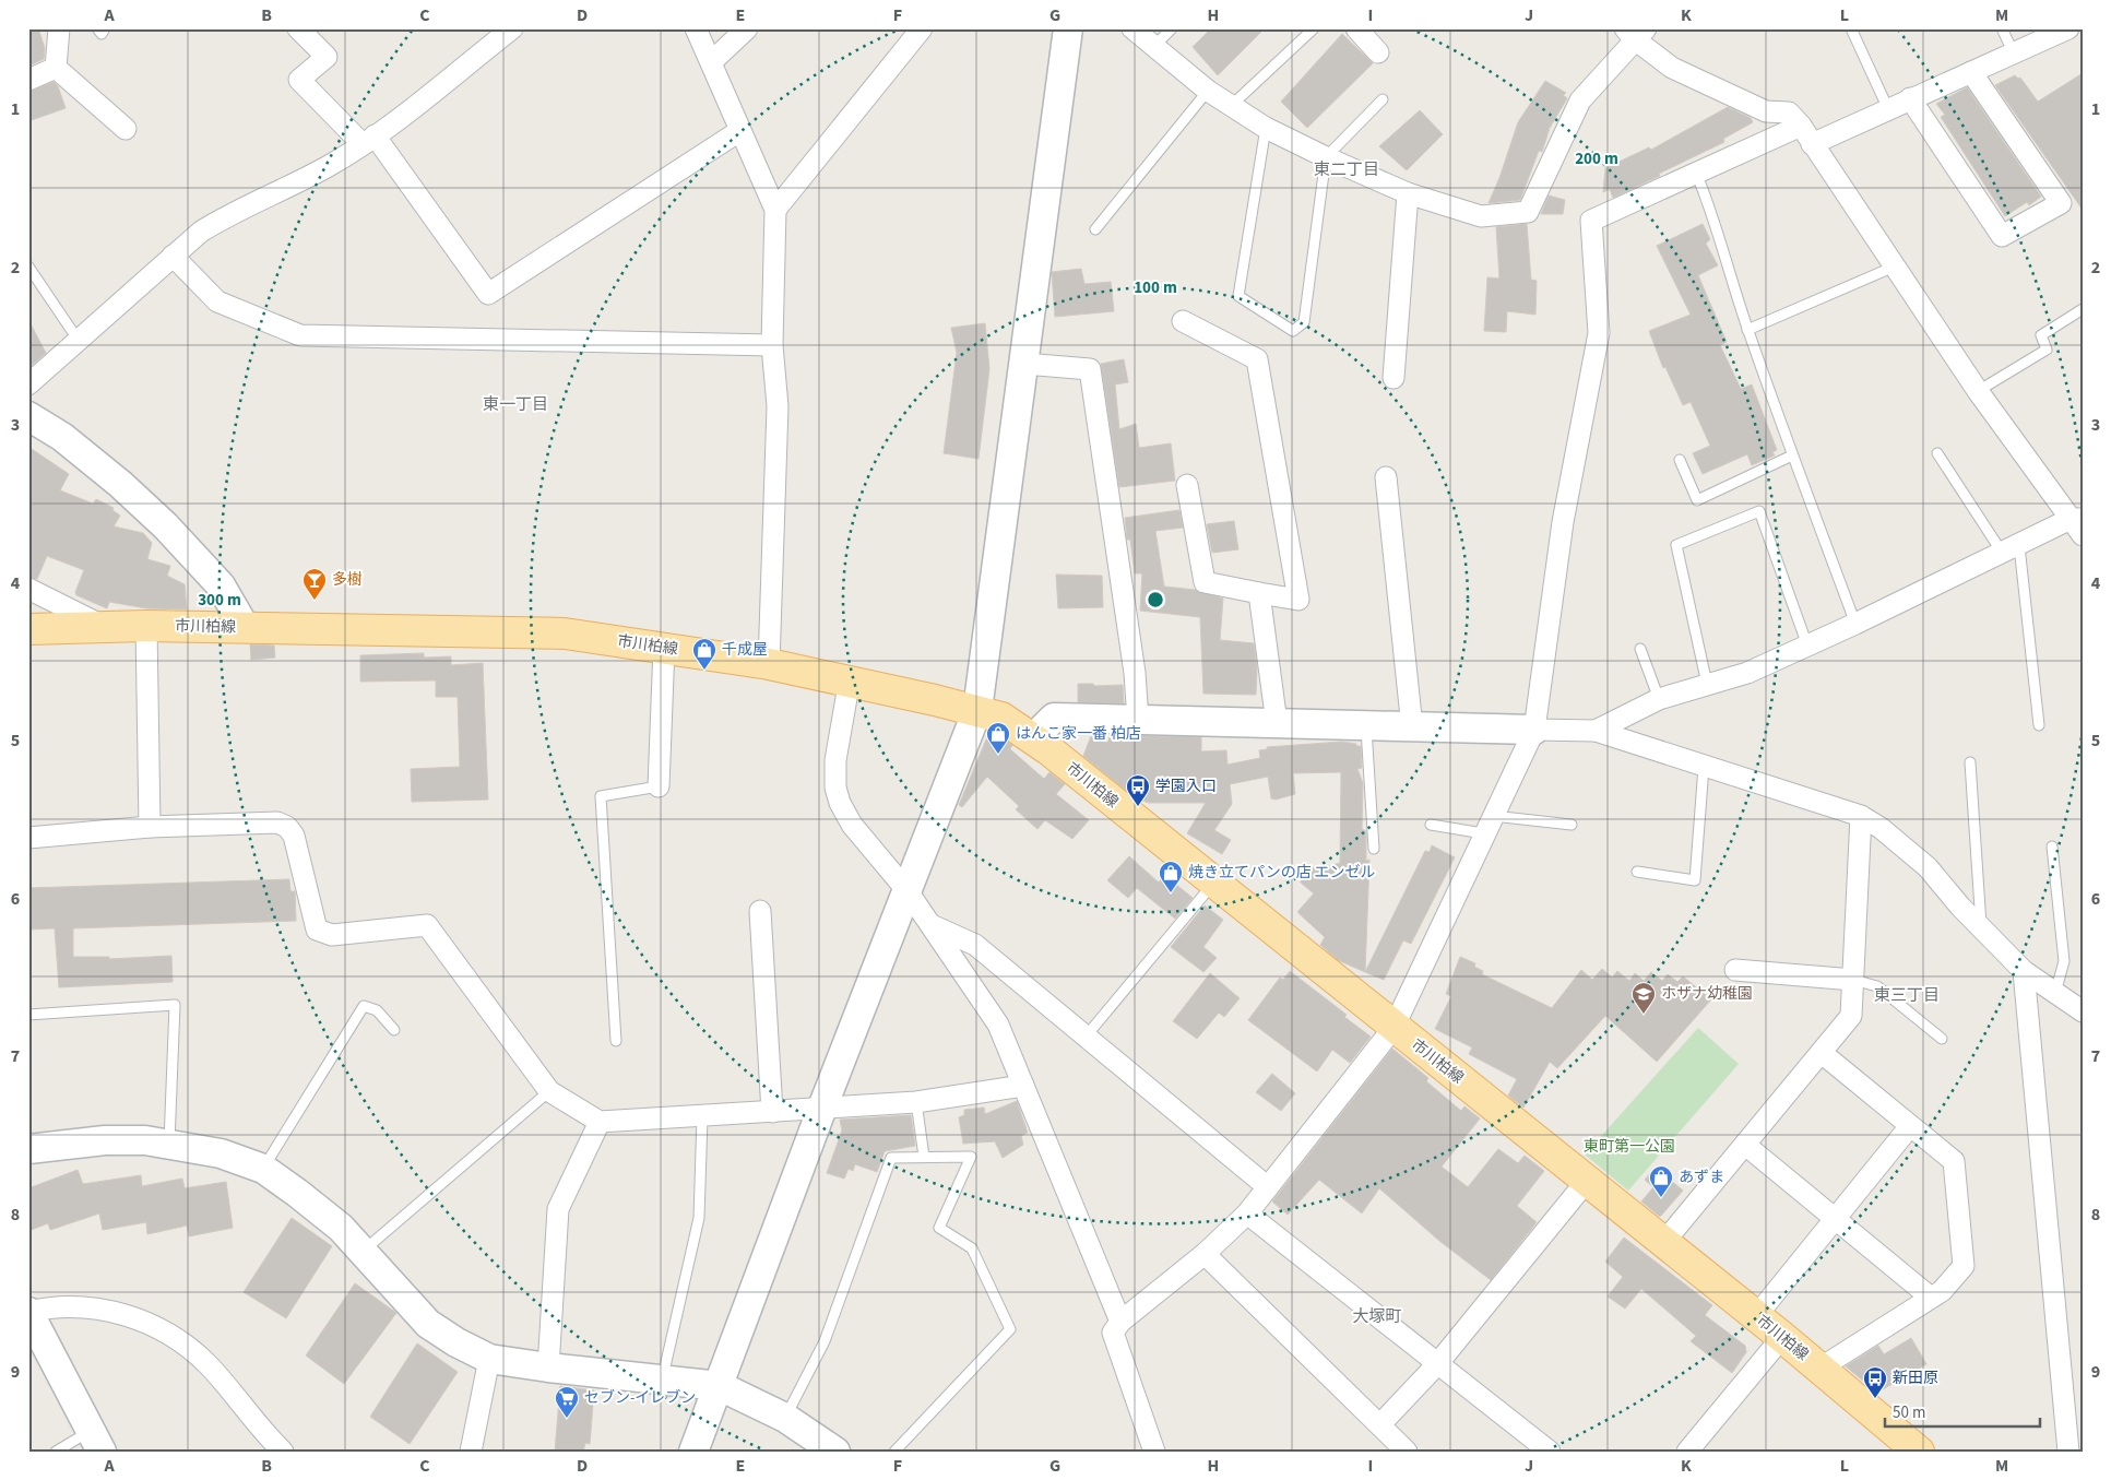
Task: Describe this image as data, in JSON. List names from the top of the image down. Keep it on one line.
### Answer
{"streets":{"main road":["市川柏線"]},"districts":["東二丁目","東一丁目","東三丁目","大塚町"],"parks":["東町第一公園"],"places":{"bar":["多樹"],"shop":["千成屋","はんこ家一番 柏店","焼き立てパンの店 エンゼル","あずま"],"bus stop":["学園入口","新田原"],"school or university":["ホザナ幼稚園"],"supermarket":["セブン-イレブン"]},"scale_bar":"50 m","grid":{"columns":["A","B","C","D","E","F","G","H","I","J","K","L","M"],"rows":["1","2","3","4","5","6","7","8","9"]},"rings":["200 m","100 m","300 m"]}
